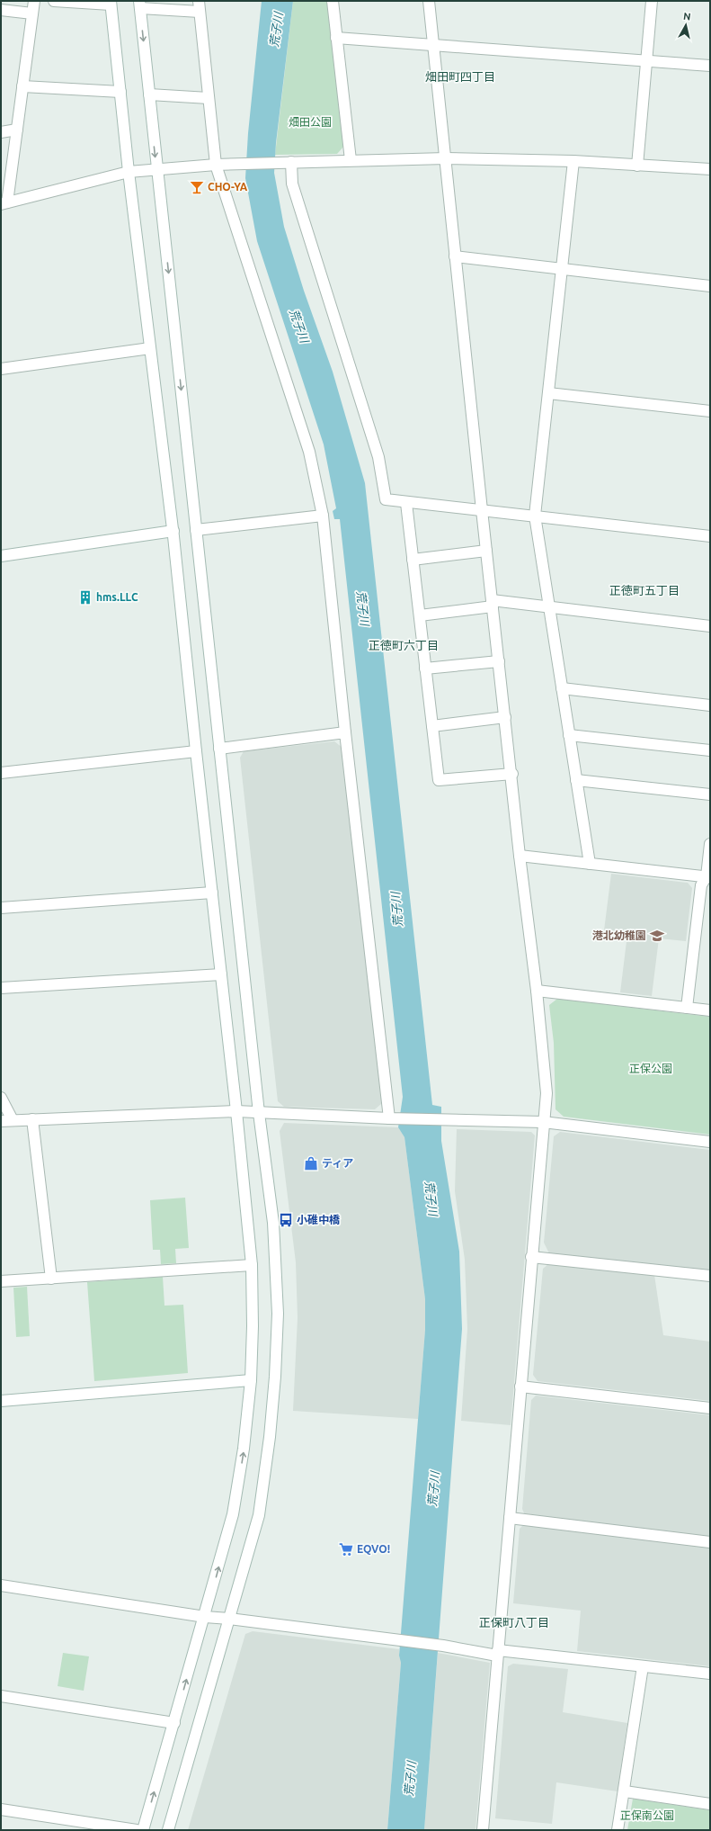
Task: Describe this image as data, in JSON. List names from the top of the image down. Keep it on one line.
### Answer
{"districts":["畑田町四丁目","正徳町五丁目","正徳町六丁目","正保町八丁目"],"water":["荒子川"],"parks":["畑田公園","正保公園","正保南公園"],"places":{"bar":["CHO-YA"],"building":["hms.LLC"],"school or university":["港北幼稚園"],"shop":["ティア"],"bus stop":["小碓中橋"],"supermarket":["EQVO!"]},"north":"top"}
